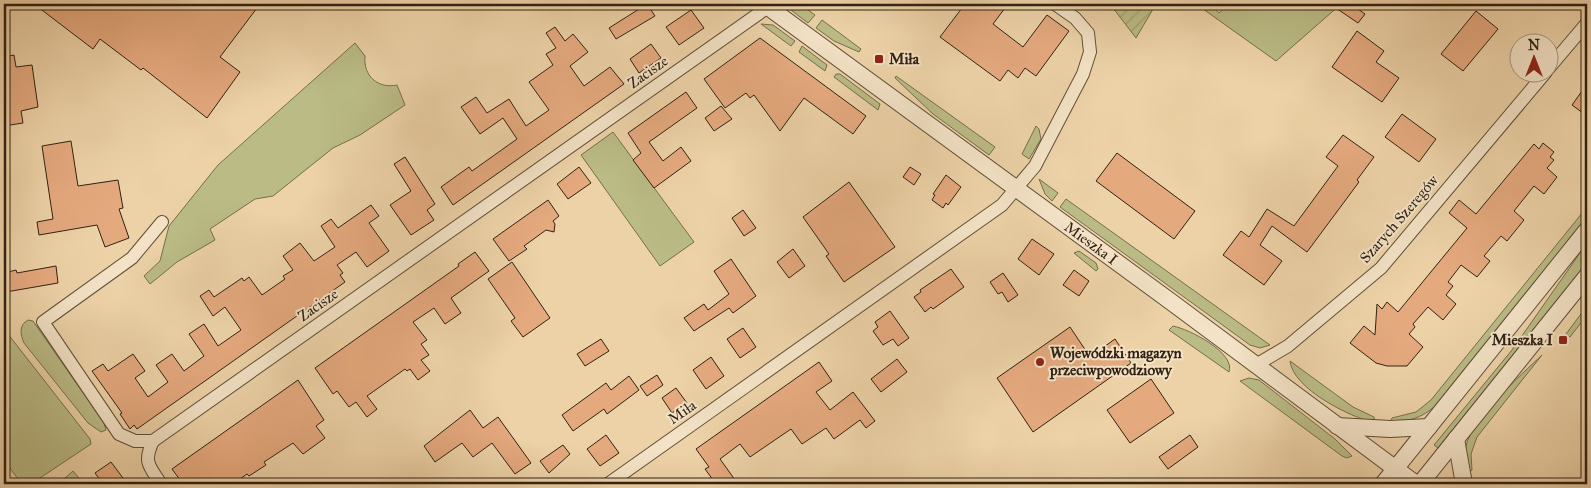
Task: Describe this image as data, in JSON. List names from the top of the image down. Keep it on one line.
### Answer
{"streets":{"street":["Zacisze","Szarych Szeregów","Mieszka I","Miła"]},"crossings":[["Zacisze","Mieszka I"],["Szarych Szeregów","Mieszka I"],["Mieszka I","Miła"]],"places":{"transit":["Miła","Mieszka I"],"other":["Wojewódzki magazyn przeciwpowodziowy"]},"north":"top"}
